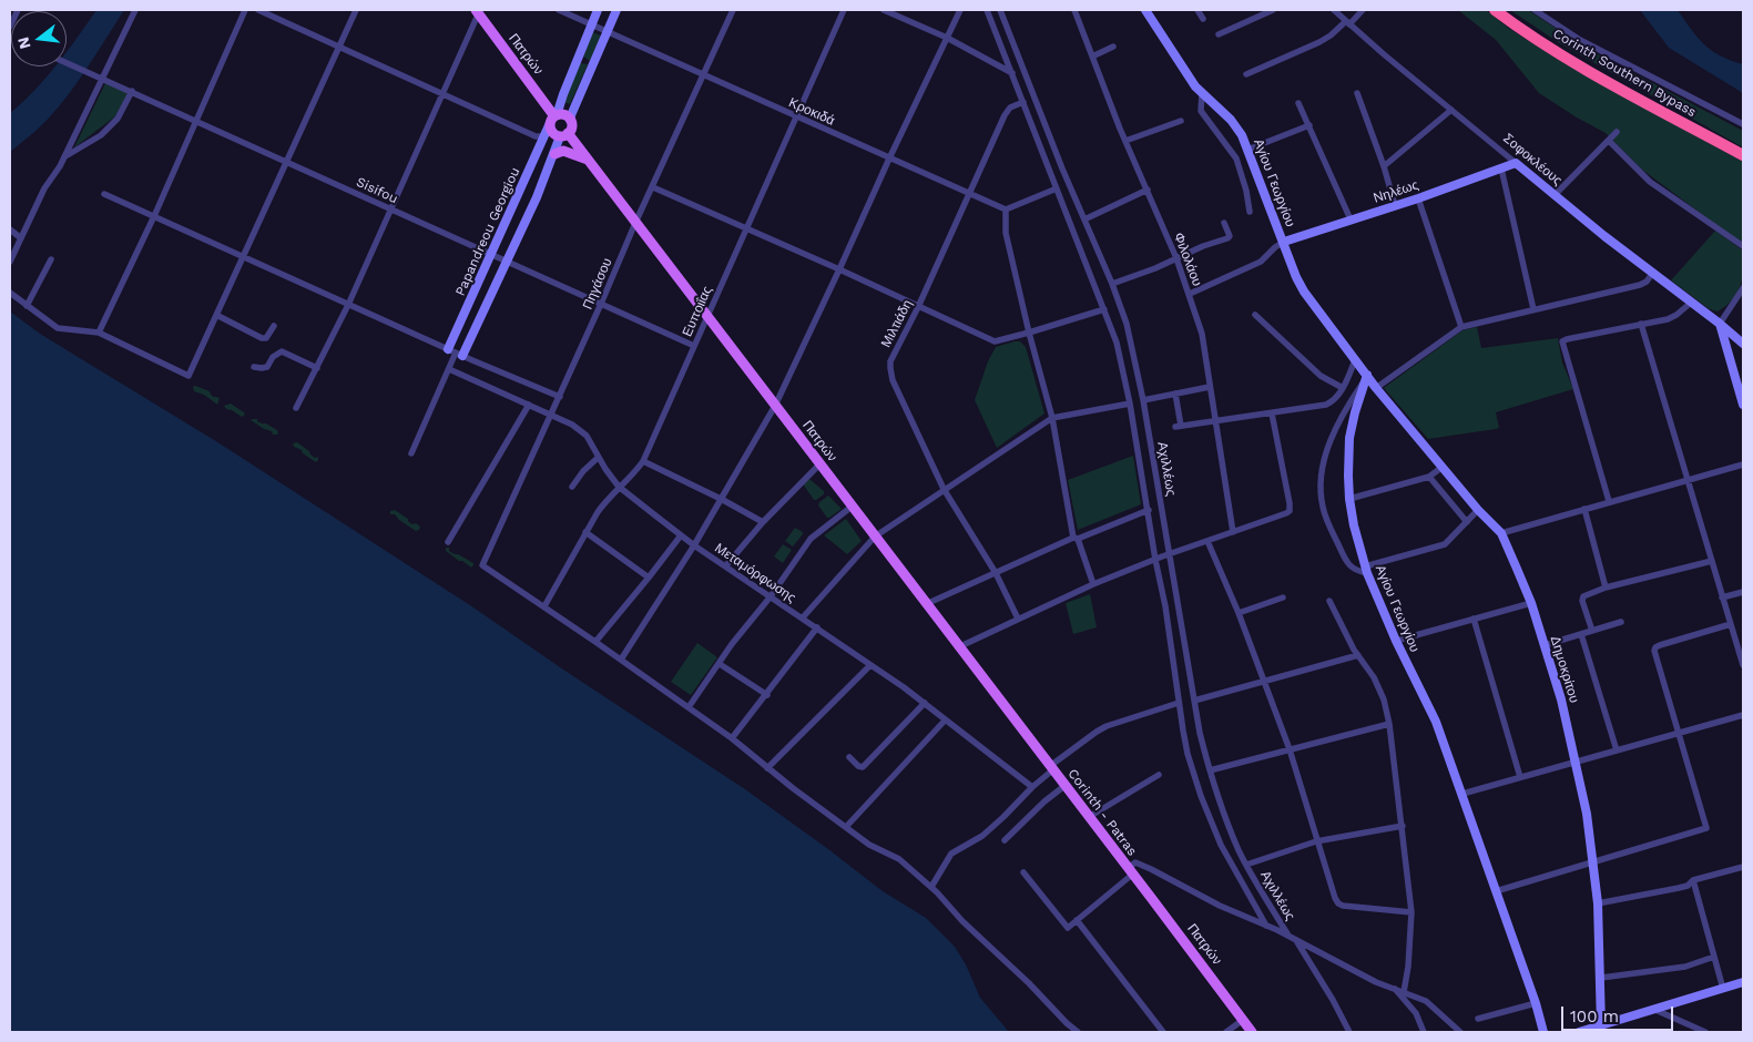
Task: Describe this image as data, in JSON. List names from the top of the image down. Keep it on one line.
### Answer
{"streets":{"highway":["Corinth Southern Bypass"],"main road":["Πατρών","Corinth - Patras"],"street":["Κροκιδά","Σοφοκλέους","Αγίου Γεωργίου","Sisifou","Νηλέως","Papandreou Georgiou","Φιλολάου","Πηγάσου","Ευποιΐας","Μιλτιάδη","Αχιλλέως","Μεταμόρφωσης","Δημοκρίτου"]},"crossings":[["Πατρών","Papandreou Georgiou"],["Πατρών","Πηγάσου"],["Πατρών","Ευποιΐας"],["Πατρών","Corinth - Patras"],["Κροκιδά","Papandreou Georgiou"],["Κροκιδά","Πηγάσου"],["Κροκιδά","Ευποιΐας"],["Κροκιδά","Μιλτιάδη"],["Σοφοκλέους","Νηλέως"],["Αγίου Γεωργίου","Νηλέως"],["Αγίου Γεωργίου","Δημοκρίτου"],["Sisifou","Papandreou Georgiou"],["Sisifou","Πηγάσου"],["Sisifou","Ευποιΐας"],["Papandreou Georgiou","Μεταμόρφωσης"],["Πηγάσου","Ευποιΐας"],["Πηγάσου","Μεταμόρφωσης"],["Ευποιΐας","Μεταμόρφωσης"],["Μιλτιάδη","Αχιλλέως"]],"scale_bar":"100 m","north":"left"}
